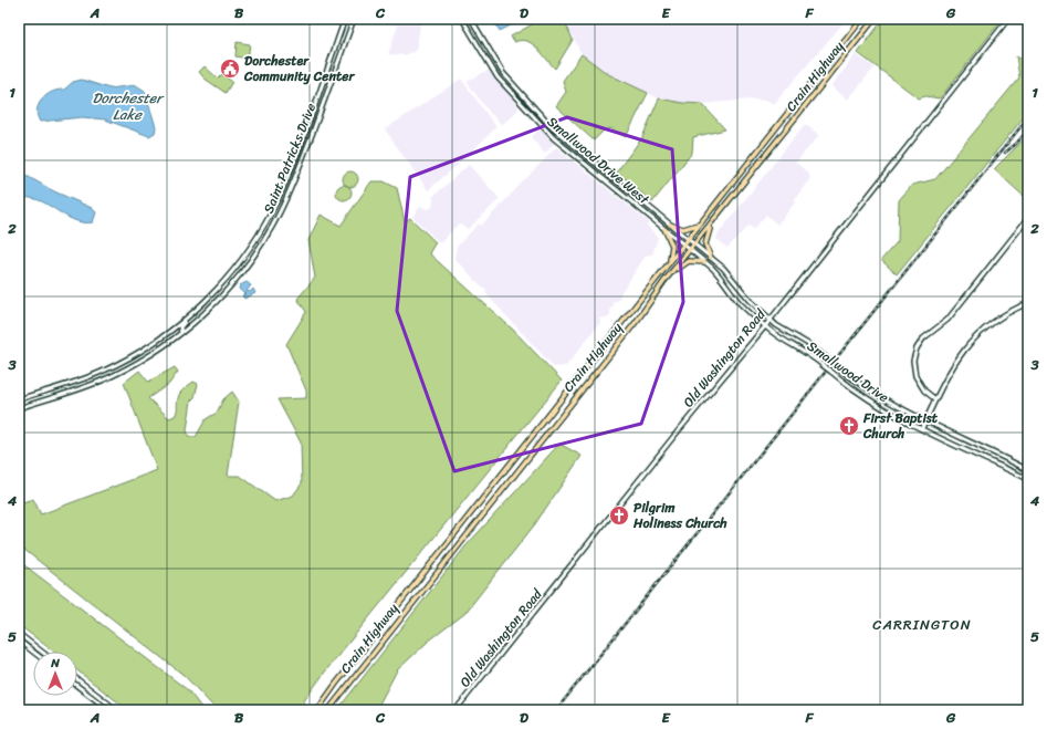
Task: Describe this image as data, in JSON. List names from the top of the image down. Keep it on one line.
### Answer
{"streets":{"highway":["Crain Highway"],"main road":["Saint Patricks Drive","Smallwood Drive West","Old Washington Road","Smallwood Drive"]},"crossings":[["Crain Highway","Smallwood Drive West"],["Crain Highway","Smallwood Drive"],["Smallwood Drive West","Smallwood Drive"],["Old Washington Road","Smallwood Drive"]],"districts":["CARRINGTON"],"water":["Dorchester Lake"],"places":{"public building":["Dorchester Community Center"],"church":["First Baptist Church","Pilgrim Holiness Church"]},"north":"top","grid":{"columns":["A","B","C","D","E","F","G"],"rows":["1","2","3","4","5"]}}
